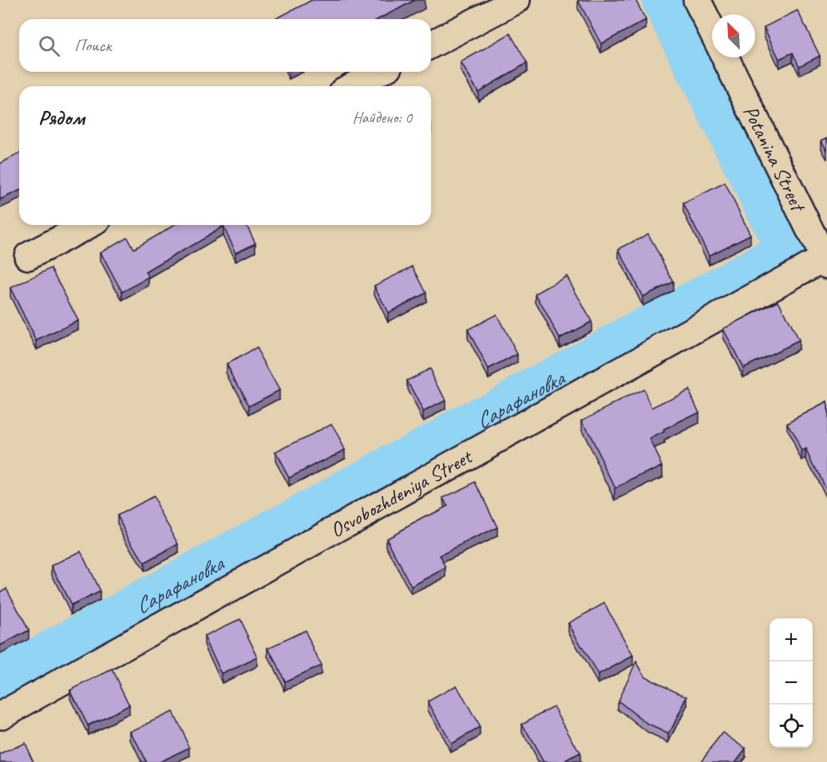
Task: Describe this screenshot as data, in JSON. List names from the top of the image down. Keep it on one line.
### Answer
{"streets":{"street":["Potanina Street","Osvobozhdeniya Street"]},"crossings":[["Potanina Street","Osvobozhdeniya Street"]],"water":["Сарафановка"],"north":"top left","page":{"search":"Поиск","heading":["Рядом","Найдено: 0"],"map_buttons":["+","−"]}}
